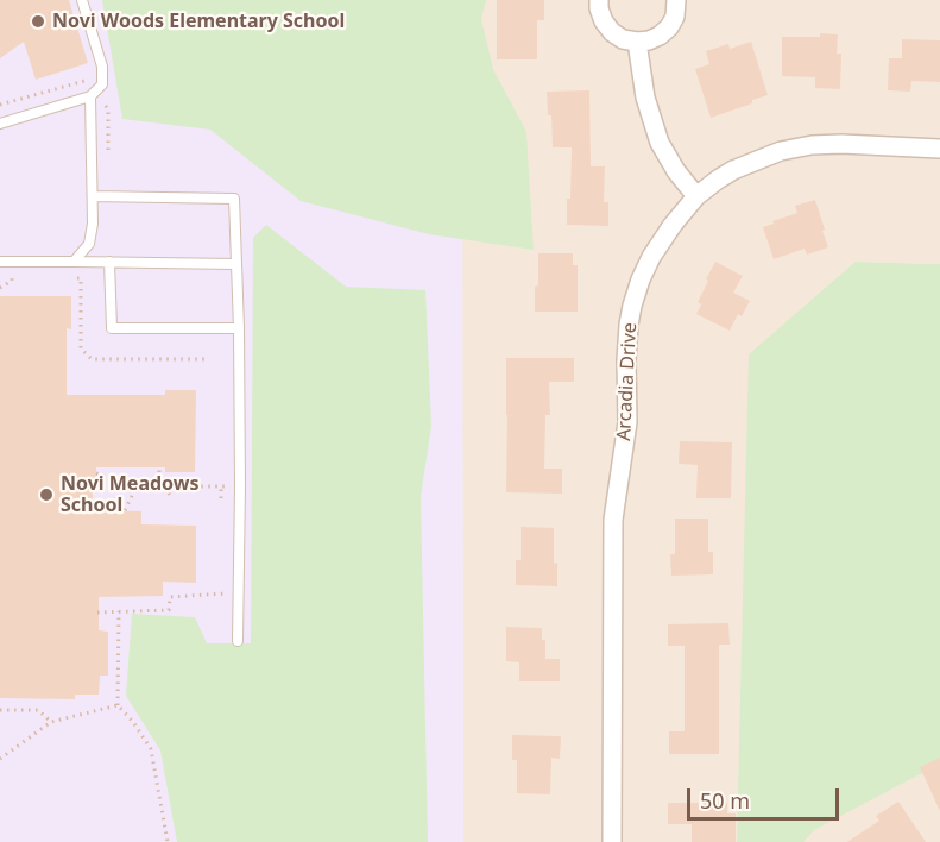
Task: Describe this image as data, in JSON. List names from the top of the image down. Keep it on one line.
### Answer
{"streets":{"street":["Arcadia Drive"]},"places":["Novi Woods Elementary School","Novi Meadows School"],"scale_bar":"50 m"}
